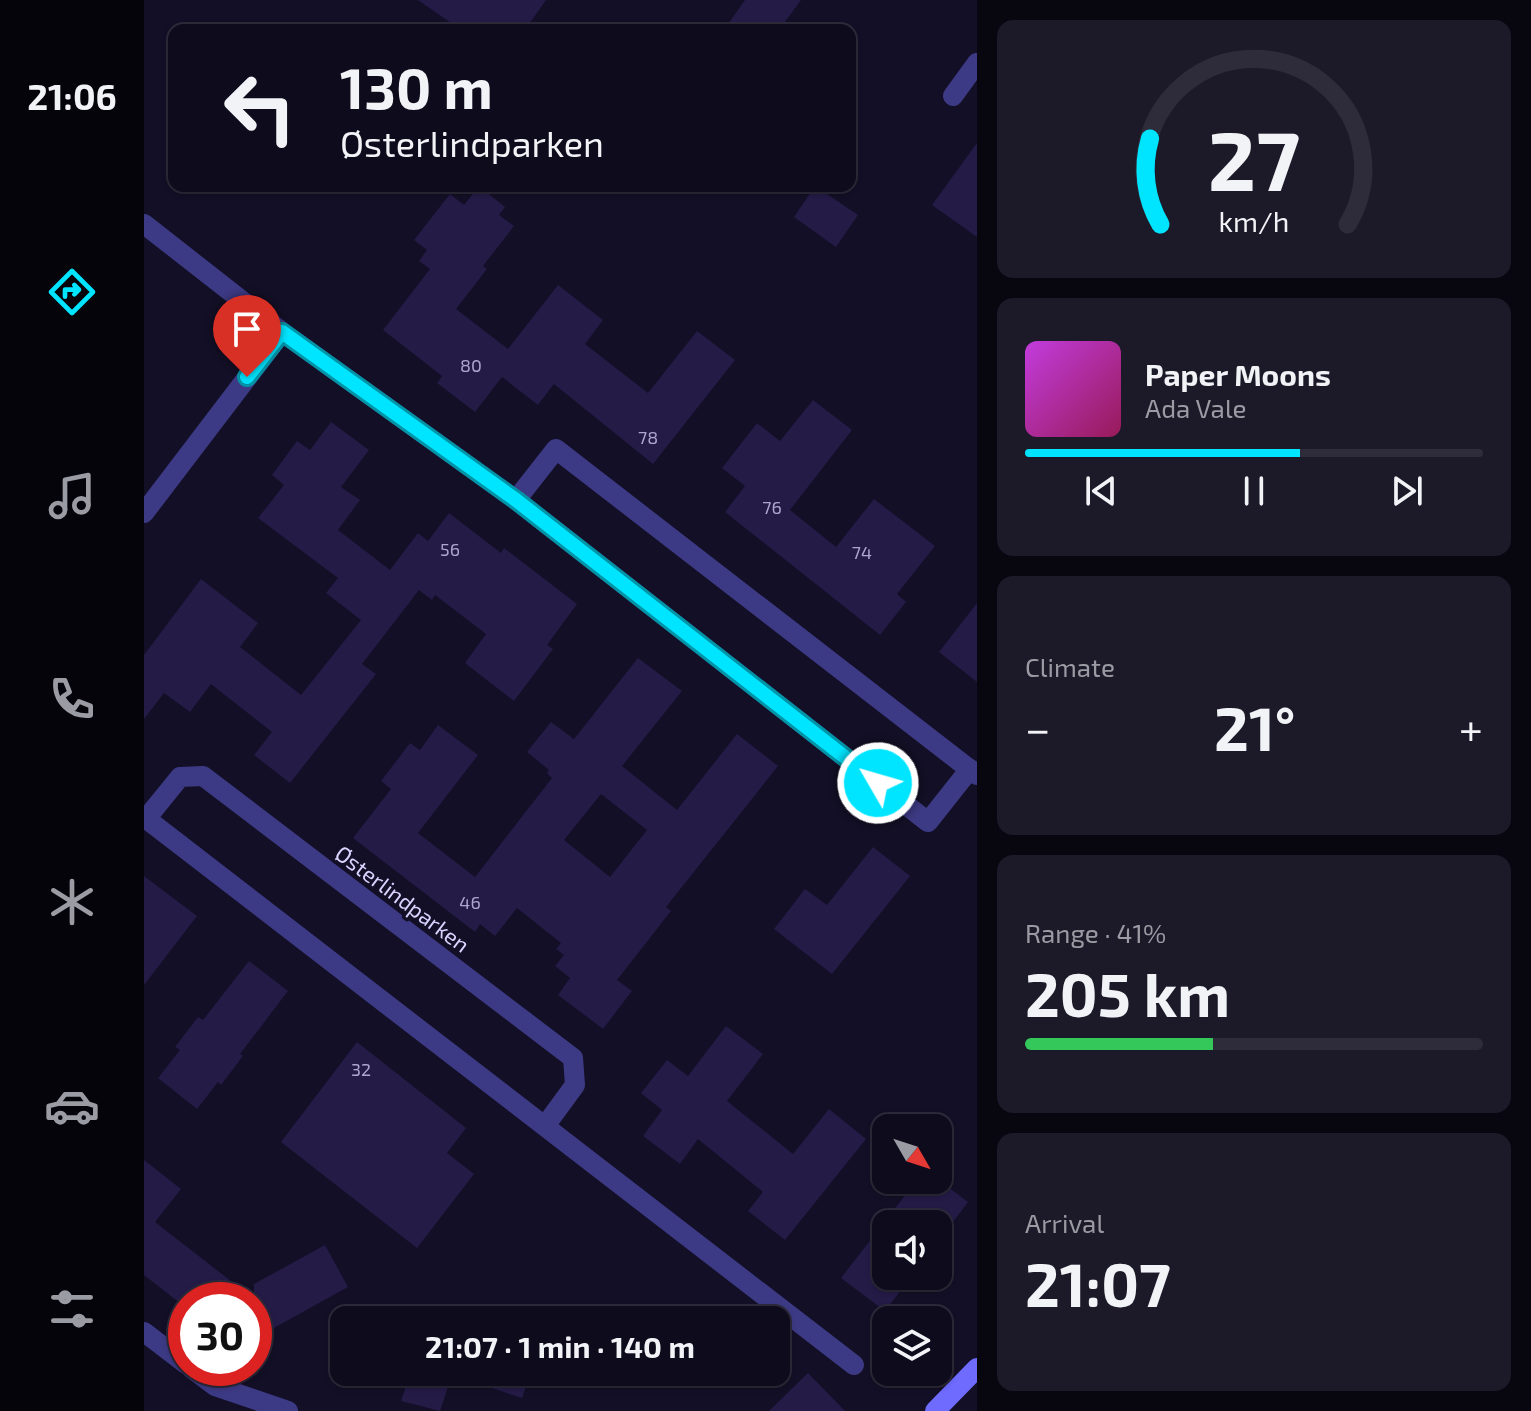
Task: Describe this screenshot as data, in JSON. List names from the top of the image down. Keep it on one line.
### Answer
{"streets":{"street":["Østerlindparken"]},"house_numbers":["80","78","76","56","74","46","32"],"north":"bottom right","page":{"tabs":"21:06","turn":["130 m","Østerlindparken"],"song":["Paper Moons","Ada Vale"],"tile":["Climate",["Range · 41%","205 km"],["Arrival","21:07"]],"heat":["−","21°","+"],"limit":"30","trip":"21:07 · 1 min · 140 m","gauge":["27","km/h"]}}
